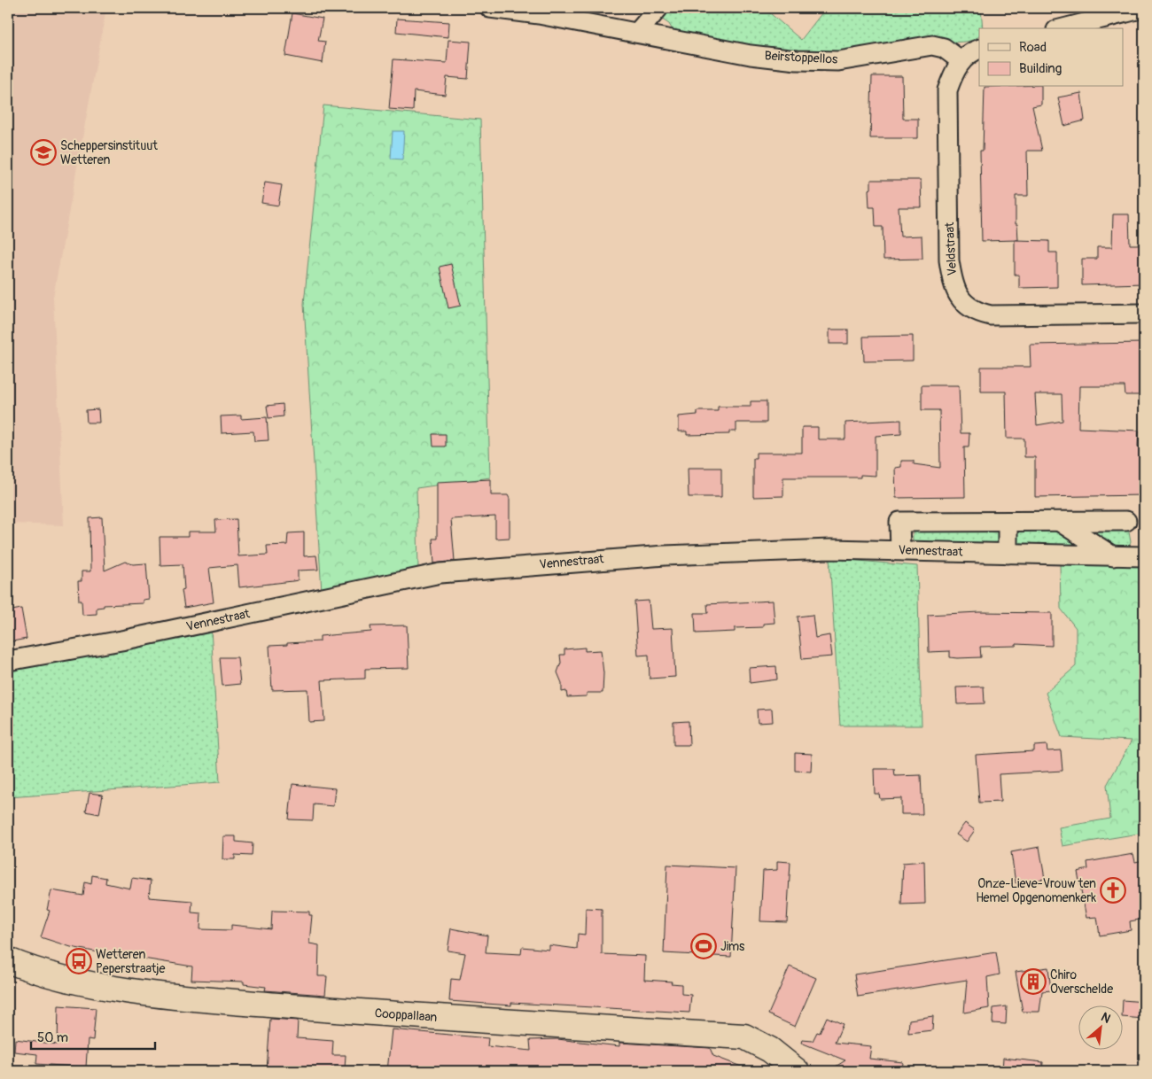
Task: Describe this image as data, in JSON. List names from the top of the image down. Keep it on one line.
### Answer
{"streets":{"street":["Beirstoppellos","Veldstraat","Vennestraat","Cooppallaan"]},"crossings":[["Beirstoppellos","Veldstraat"]],"places":{"school or university":["Scheppersinstituut Wetteren"],"church":["Onze-Lieve-Vrouw ten Hemel Opgenomenkerk"],"sports":["Jims"],"bus stop":["Wetteren Peperstraatje"],"building":["Chiro Overschelde"]},"legend":["Road","Building"],"scale_bar":"50 m","north":"top right"}
